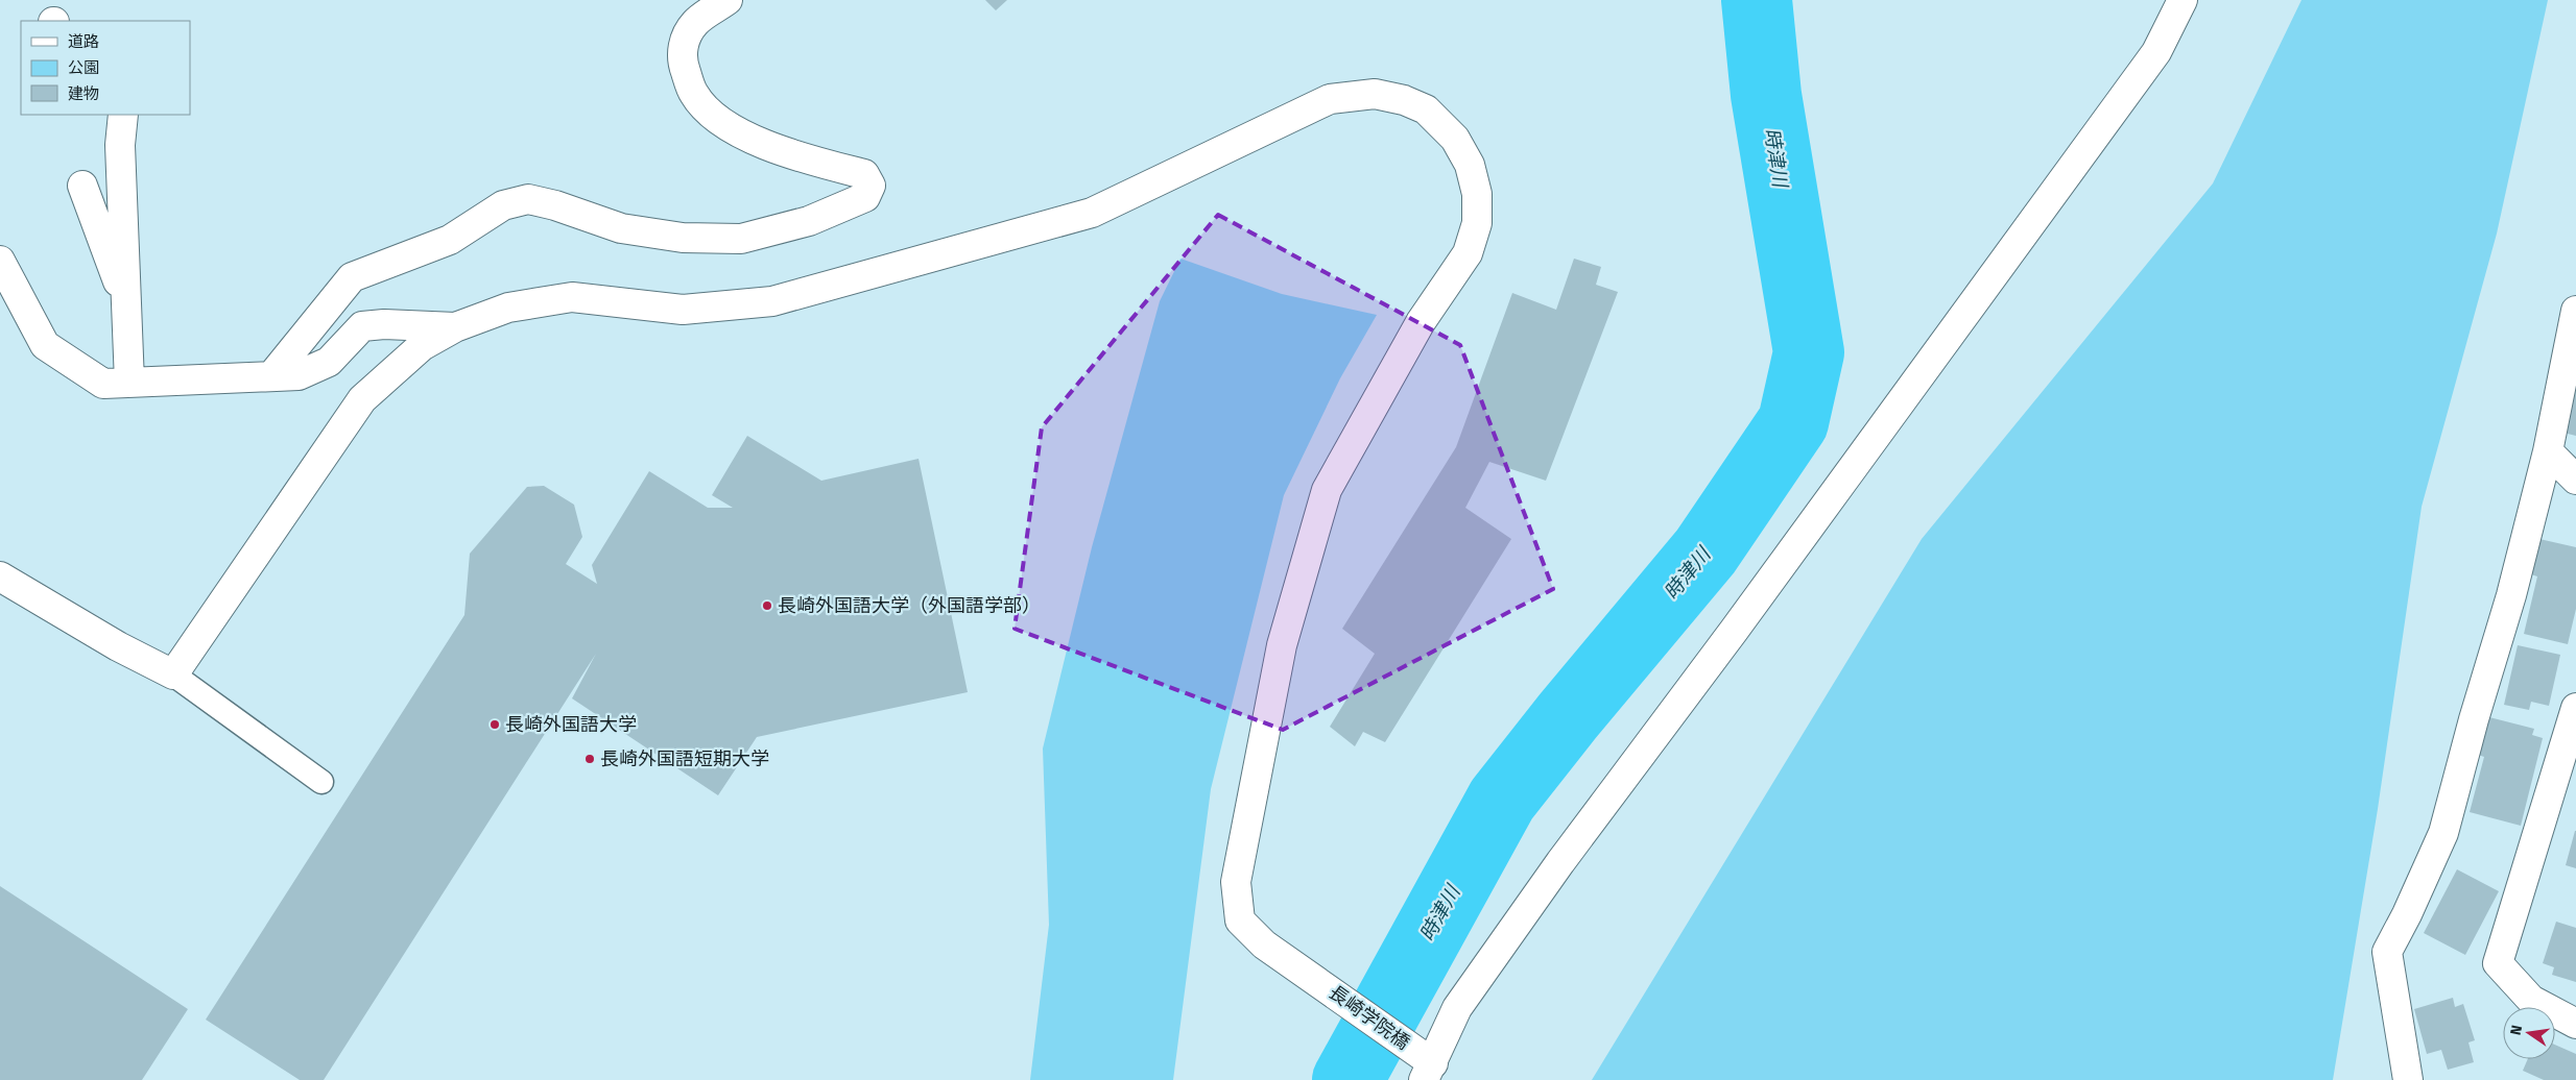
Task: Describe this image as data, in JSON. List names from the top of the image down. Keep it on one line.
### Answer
{"streets":{"street":["長崎学院橋"]},"water":["時津川"],"places":["長崎外国語大学（外国語学部）","長崎外国語大学","長崎外国語短期大学"],"legend":["道路","公園","建物"],"north":"left"}
